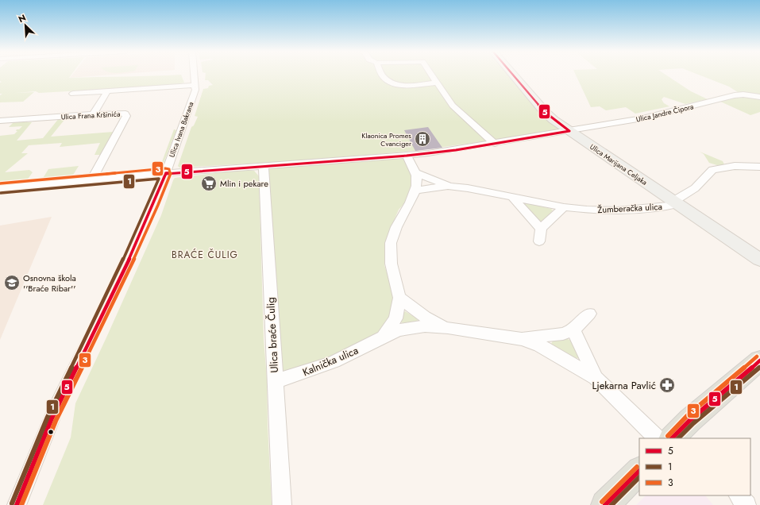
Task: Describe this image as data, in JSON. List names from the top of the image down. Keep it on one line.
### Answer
{"streets":{"main road":["Ulica Marijana Celjaka"],"street":["Ulica Jandre Čipora","Ulica Frana Kršinića","Ulica Ivana Bakrana","Žumberačka ulica","Ulica braće Čulig","Kalnička ulica"]},"crossings":[["Ulica Jandre Čipora","Ulica Frana Kršinića"],["Ulica Jandre Čipora","Ulica Ivana Bakrana"],["Ulica Jandre Čipora","Ulica Marijana Celjaka"],["Ulica Jandre Čipora","Ulica braće Čulig"],["Ulica Jandre Čipora","Kalnička ulica"],["Ulica Marijana Celjaka","Žumberačka ulica"],["Žumberačka ulica","Kalnička ulica"],["Ulica braće Čulig","Kalnička ulica"]],"districts":["BRAĆE ČULIG"],"places":{"building":["Klaonica Promes Cvanciger"],"supermarket":["Mlin i pekare"],"school or university":["Osnovna škola ''Braće Ribar''"],"pharmacy":["Ljekarna Pavlić"]},"lines":["transit line 5","transit line 3","transit line 1"],"legend":["5","1","3"],"north":"top left"}
